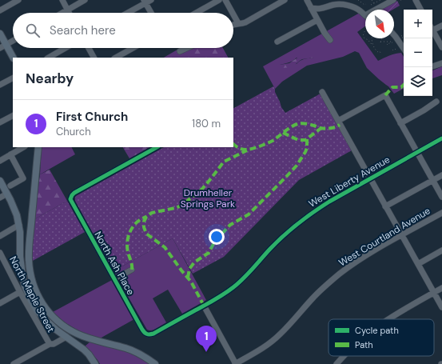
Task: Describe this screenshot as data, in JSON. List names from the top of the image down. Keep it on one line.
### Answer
{"streets":{"street":["West Liberty Avenue","West Courtland Avenue","North Ash Place","North Maple Street"]},"crossings":[["West Liberty Avenue","North Ash Place"]],"parks":["Drumheller Springs Park"],"legend":["Cycle path","Path"],"north":"bottom right","page":{"map_buttons":["+","−"],"search":"Search here","heading":"Nearby","list":[{"mark":"1","name":"First Church","note":"Church","value":"180 m"}],"pins":"1"}}
